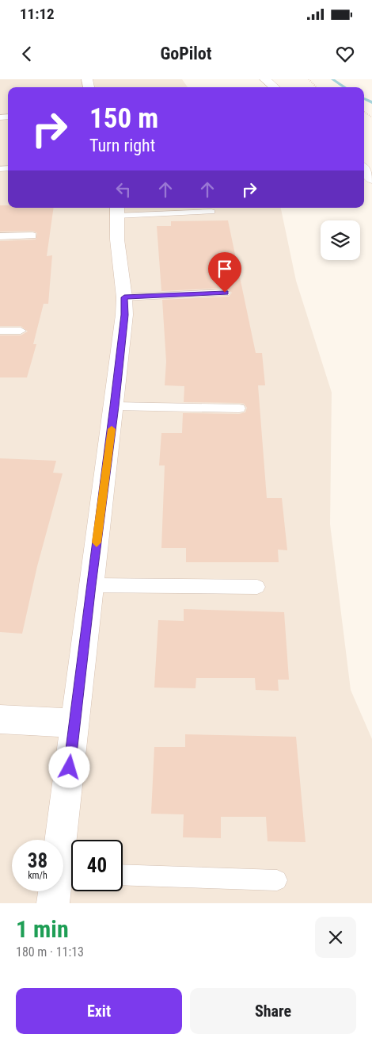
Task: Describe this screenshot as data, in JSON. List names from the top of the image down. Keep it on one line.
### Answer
{"page":{"status":"11:12","header":"GoPilot","turn":["150 m","Turn right"],"speed":"38 km/h","limit":"40","heading":["1 min","180 m · 11:13"],"buttons":["Exit","Share"]}}
